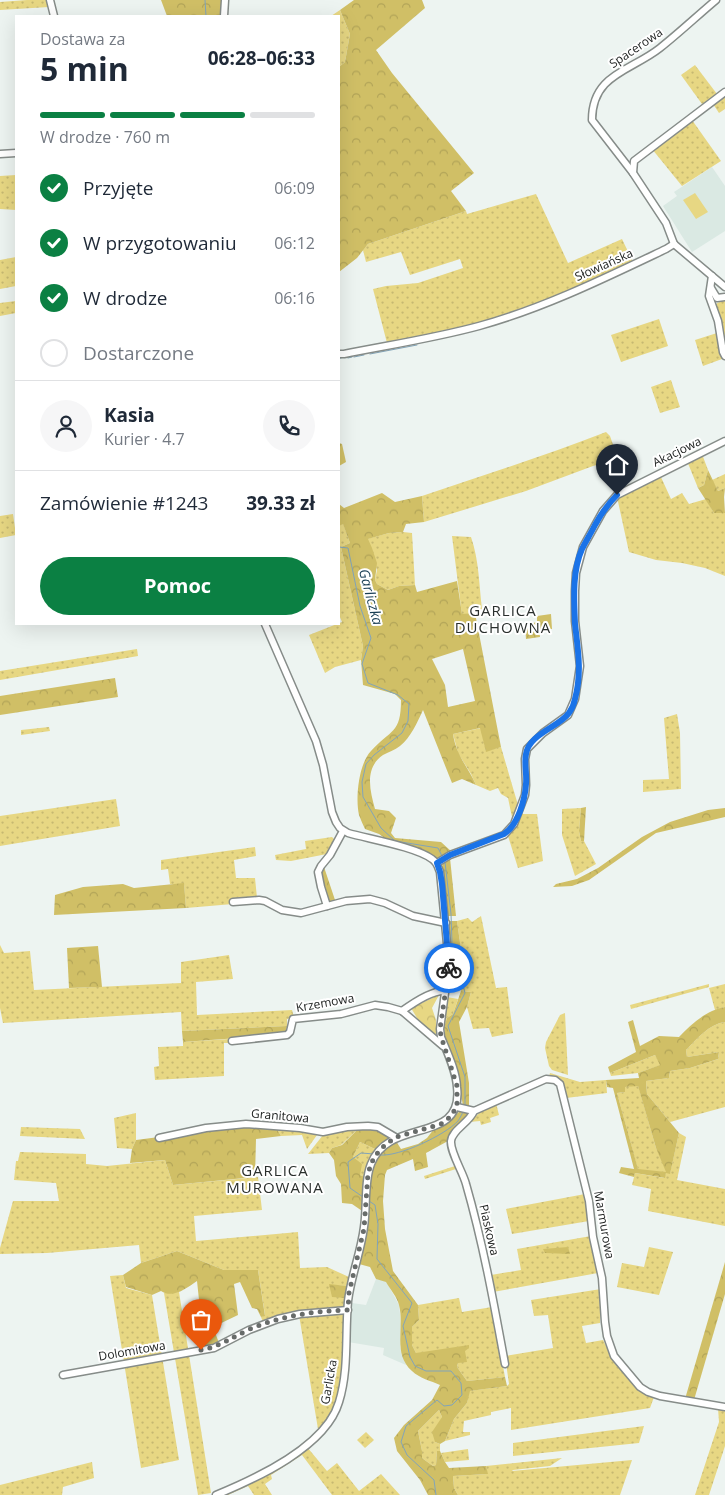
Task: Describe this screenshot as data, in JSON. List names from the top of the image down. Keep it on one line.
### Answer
{"streets":{"street":["Spacerowa","Słowiańska","Akacjowa","Krzemowa","Granitowa","Marmurowa","Piaskowa","Dolomitowa","Garlicka"]},"crossings":[["Granitowa","Garlicka"],["Marmurowa","Piaskowa"],["Dolomitowa","Garlicka"]],"districts":["GARLICA DUCHOWNA","GARLICA MUROWANA"],"water":["Garliczka"],"page":{"heading":["5 min","Dostawa za","06:28–06:33"],"panel":["Kasia","Kurier · 4.7","Zamówienie #1243","39.33 zł"],"bar":"W drodze · 760 m","list":[["Przyjęte","06:09"],["W przygotowaniu","06:12"],["W drodze","06:16"],"Dostarczone"],"buttons":"Pomoc"}}
